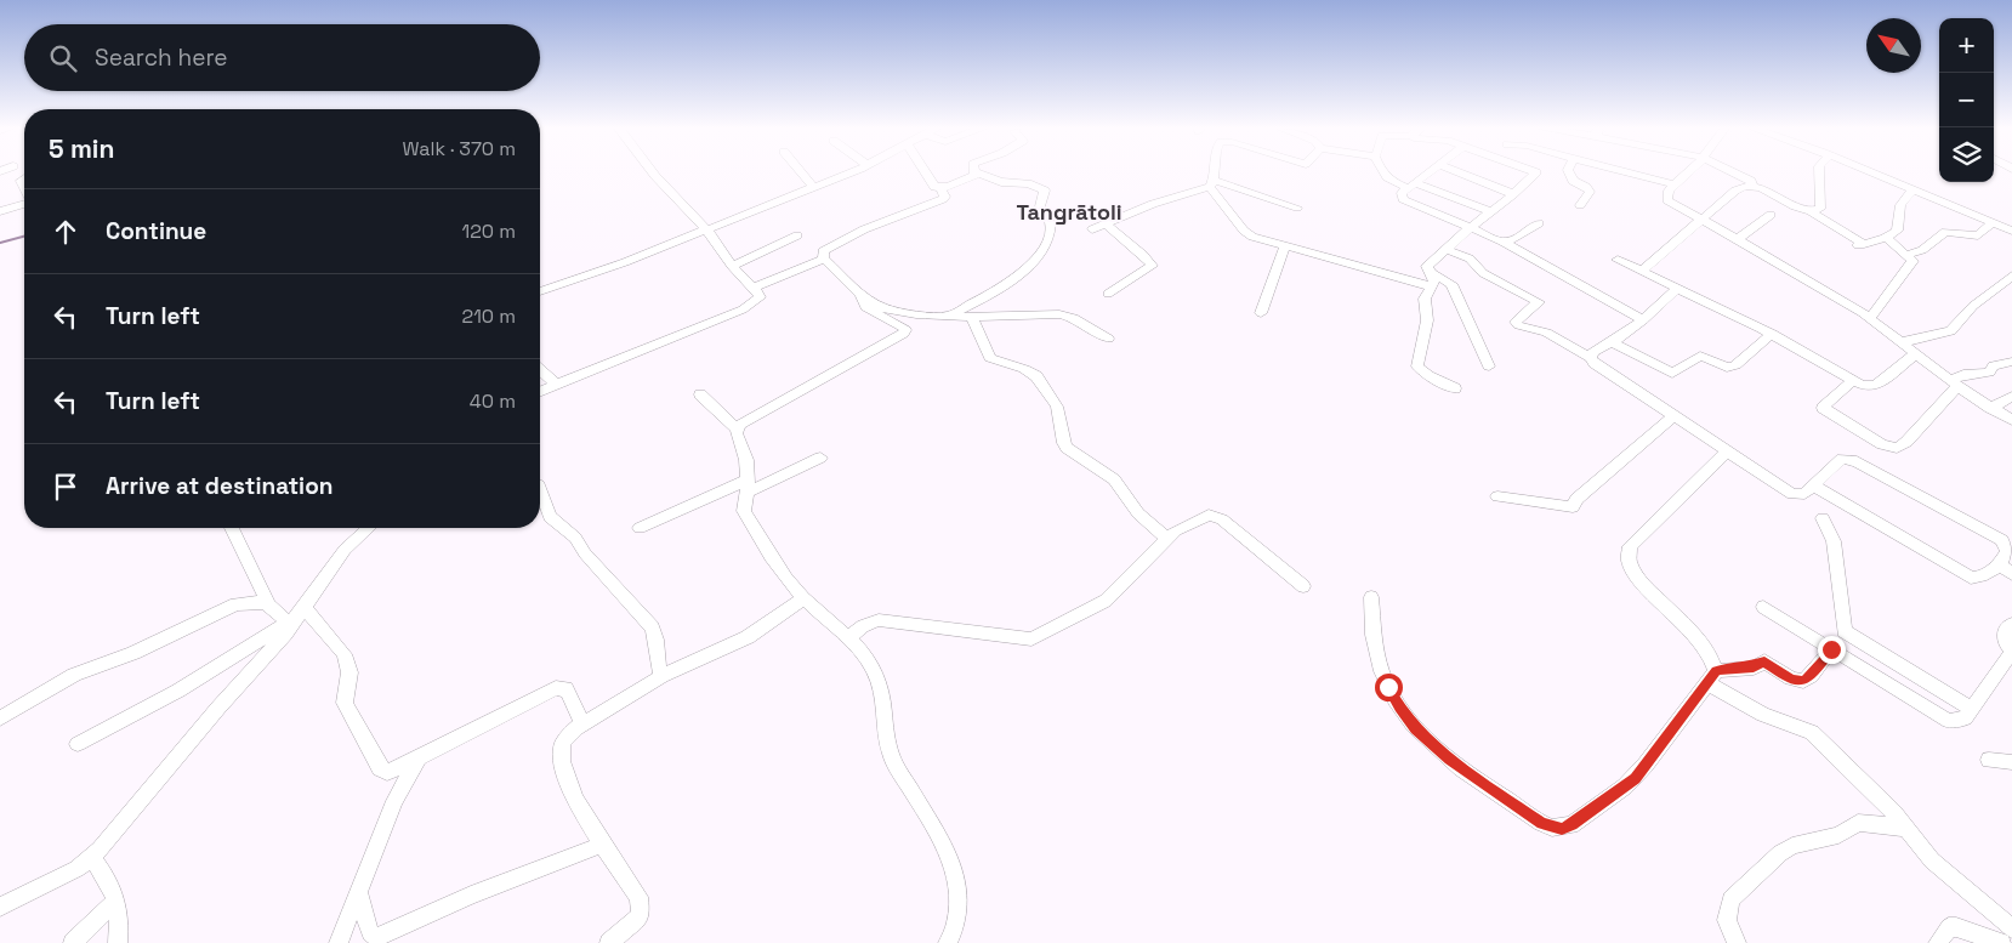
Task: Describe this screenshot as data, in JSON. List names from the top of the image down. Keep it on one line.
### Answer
{"districts":["Tangrātoli"],"north":"top left","page":{"map_buttons":["+","−"],"search":"Search here","heading":["5 min","Walk · 370 m"],"list":[["Continue","120 m"],["Turn left","210 m"],["Turn left","40 m"],"Arrive at destination"]}}
